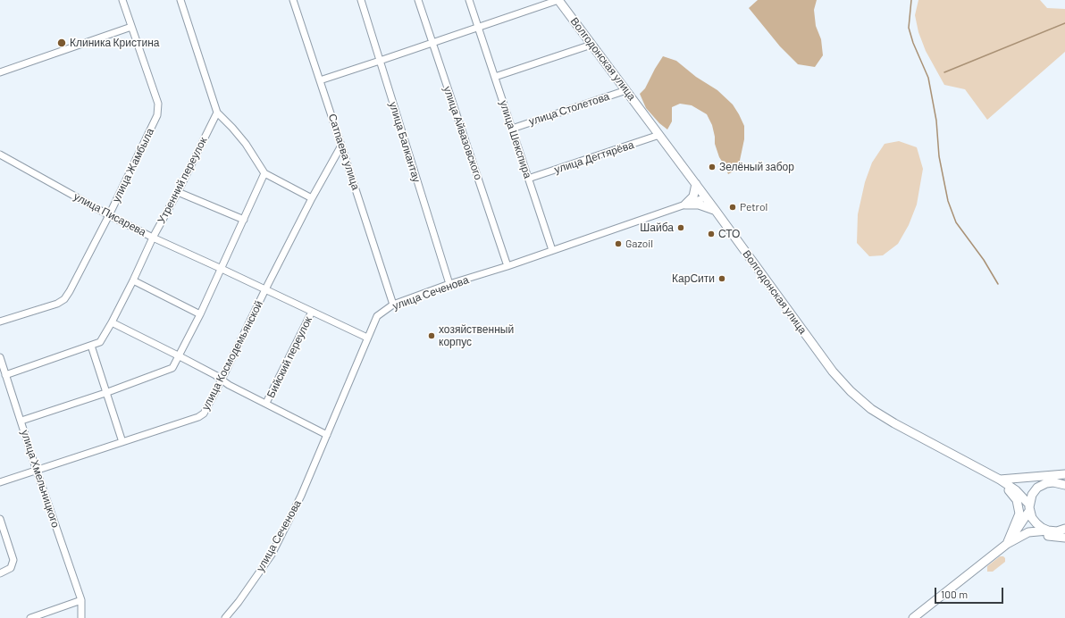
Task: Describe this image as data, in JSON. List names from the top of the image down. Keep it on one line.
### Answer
{"streets":{"main road":["Волгодонская улица"],"street":["улица Столетова","улица Айвазовского","улица Шекспира","улица Балкантау","Сатпаева улица","улица Дегтярёва","улица Жамбыла","Утренний переулок","улица Писарева","улица Сеченова","улица Космодемьянской","Бийский переулок","улица Хмельницкого"]},"crossings":[["Волгодонская улица","улица Столетова"],["Волгодонская улица","улица Дегтярёва"],["Волгодонская улица","улица Сеченова"],["улица Столетова","улица Шекспира"],["улица Айвазовского","улица Сеченова"],["улица Шекспира","улица Дегтярёва"],["улица Шекспира","улица Сеченова"],["улица Балкантау","улица Сеченова"],["Сатпаева улица","улица Сеченова"],["Сатпаева улица","улица Космодемьянской"],["улица Жамбыла","улица Писарева"],["Утренний переулок","улица Писарева"],["Утренний переулок","улица Хмельницкого"],["улица Писарева","улица Сеченова"],["улица Писарева","улица Космодемьянской"],["улица Писарева","Бийский переулок"],["улица Космодемьянской","улица Хмельницкого"]],"places":["Клиника Кристина","Зелёный забор","Petrol","Шайба","СТО","Gazoil","КарСити","хозяйственный корпус"],"scale_bar":"100 m"}
